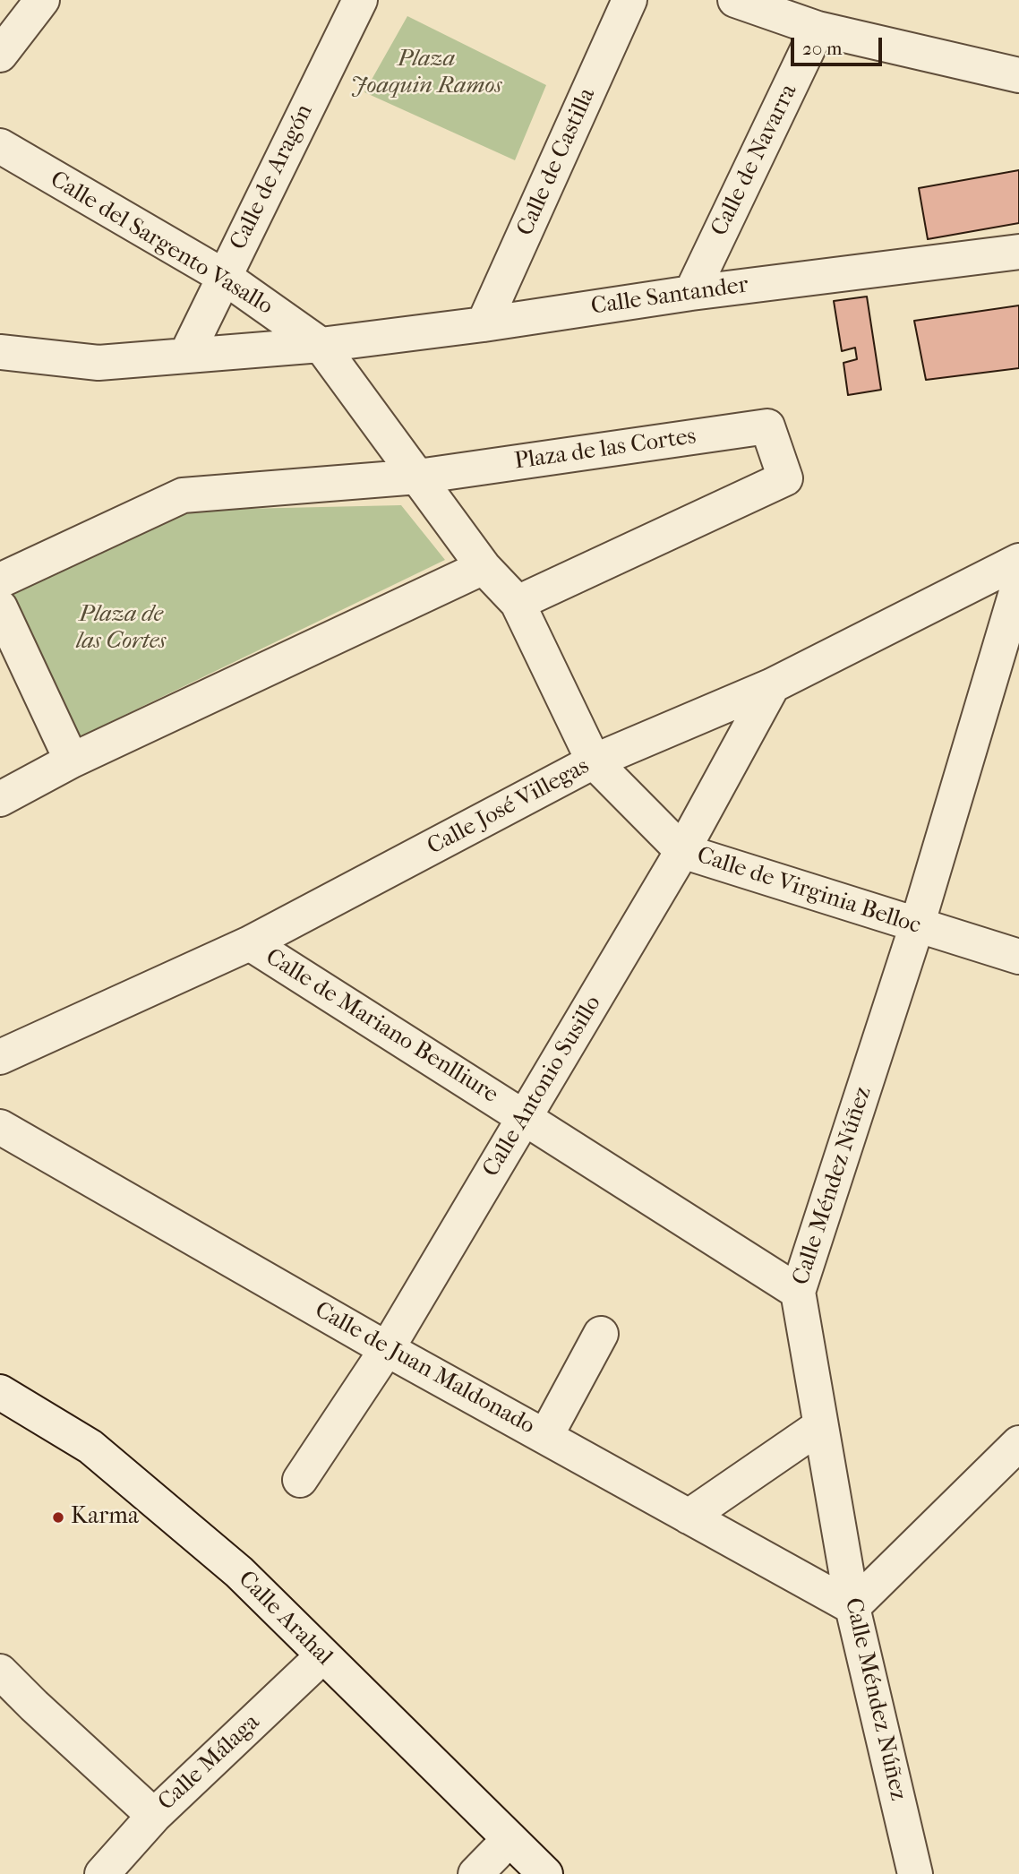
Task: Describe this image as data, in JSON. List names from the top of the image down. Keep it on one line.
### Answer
{"streets":{"street":["Calle de Navarra","Calle de Castilla","Calle de Aragón","Calle del Sargento Vasallo","Calle Santander","Plaza de las Cortes","Calle José Villegas","Calle de Virginia Belloc","Calle de Mariano Benlliure","Calle Antonio Susillo","Calle Méndez Núñez","Calle de Juan Maldonado","Calle Arahal","Calle Málaga"]},"crossings":[["Calle de Navarra","Calle Santander"],["Calle de Castilla","Calle Santander"],["Calle de Aragón","Calle del Sargento Vasallo"],["Calle de Aragón","Calle Santander"],["Calle del Sargento Vasallo","Calle Santander"],["Calle del Sargento Vasallo","Plaza de las Cortes"],["Calle del Sargento Vasallo","Calle de Virginia Belloc"],["Plaza de las Cortes","Calle de Virginia Belloc"],["Calle José Villegas","Calle de Virginia Belloc"],["Calle José Villegas","Calle de Mariano Benlliure"],["Calle José Villegas","Calle Antonio Susillo"],["Calle de Virginia Belloc","Calle Antonio Susillo"],["Calle de Virginia Belloc","Calle Méndez Núñez"],["Calle de Mariano Benlliure","Calle Antonio Susillo"],["Calle de Mariano Benlliure","Calle Méndez Núñez"],["Calle Antonio Susillo","Calle de Juan Maldonado"],["Calle Méndez Núñez","Calle de Juan Maldonado"],["Calle Arahal","Calle Málaga"]],"parks":["Plaza Joaquin Ramos","Plaza de las Cortes"],"places":["Karma"],"scale_bar":"20 m"}
